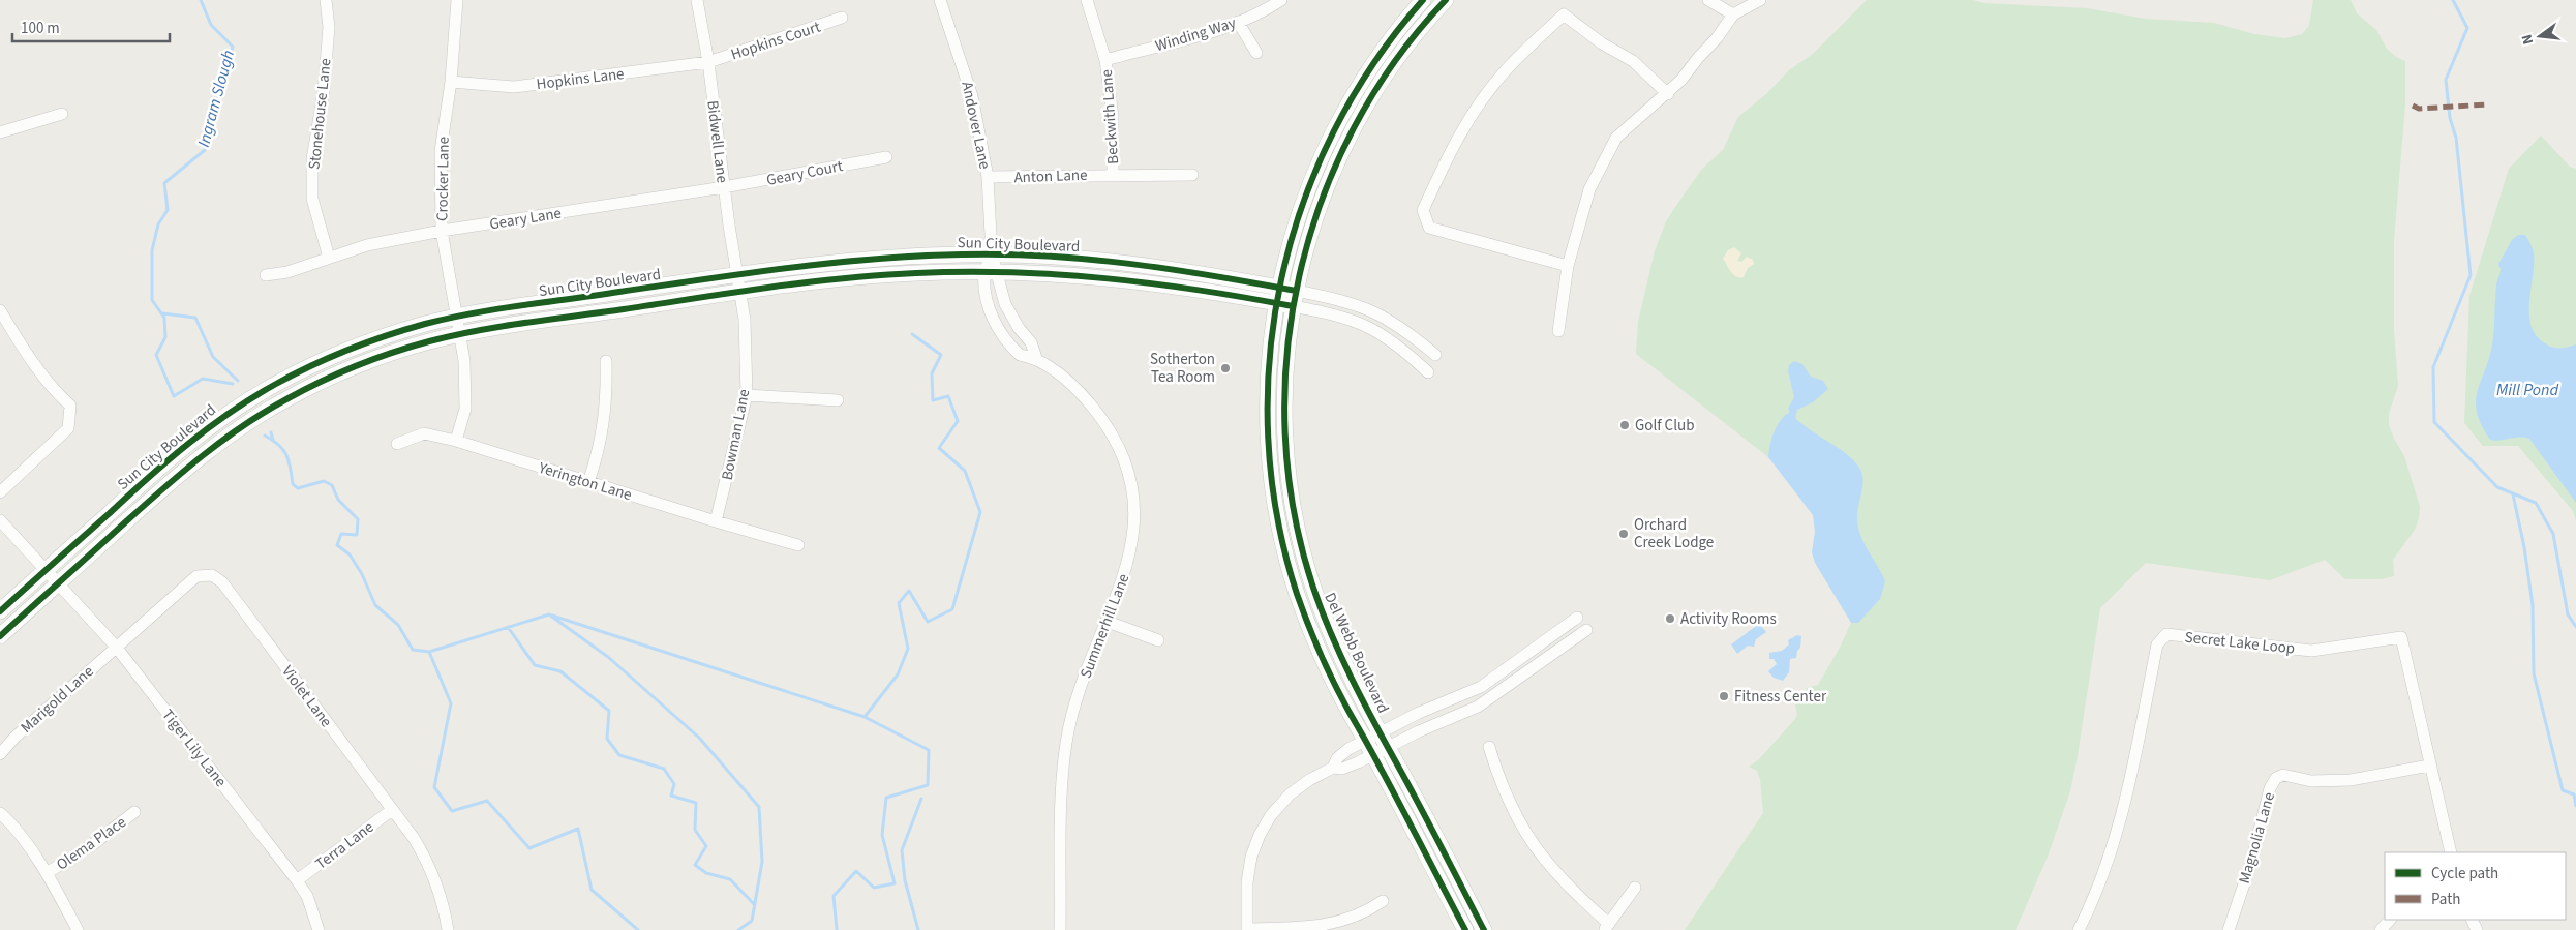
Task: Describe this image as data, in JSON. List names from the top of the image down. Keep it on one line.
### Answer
{"streets":{"street":["Winding Way","Hopkins Court","Hopkins Lane","Stonehouse Lane","Beckwith Lane","Andover Lane","Bidwell Lane","Geary Court","Anton Lane","Crocker Lane","Geary Lane","Sun City Boulevard","Bowman Lane","Yerington Lane","Summerhill Lane","Secret Lake Loop","Del Webb Boulevard","Violet Lane","Marigold Lane","Tiger Lily Lane","Magnolia Lane","Olema Place","Terra Lane"]},"crossings":[["Winding Way","Beckwith Lane"],["Hopkins Court","Hopkins Lane"],["Hopkins Court","Bidwell Lane"],["Hopkins Lane","Bidwell Lane"],["Hopkins Lane","Crocker Lane"],["Stonehouse Lane","Geary Lane"],["Beckwith Lane","Anton Lane"],["Andover Lane","Anton Lane"],["Andover Lane","Sun City Boulevard"],["Andover Lane","Summerhill Lane"],["Bidwell Lane","Geary Court"],["Bidwell Lane","Geary Lane"],["Bidwell Lane","Sun City Boulevard"],["Bidwell Lane","Bowman Lane"],["Geary Court","Geary Lane"],["Crocker Lane","Geary Lane"],["Crocker Lane","Sun City Boulevard"],["Crocker Lane","Yerington Lane"],["Sun City Boulevard","Bowman Lane"],["Sun City Boulevard","Summerhill Lane"],["Sun City Boulevard","Del Webb Boulevard"],["Sun City Boulevard","Tiger Lily Lane"],["Bowman Lane","Yerington Lane"],["Secret Lake Loop","Magnolia Lane"],["Violet Lane","Marigold Lane"],["Violet Lane","Tiger Lily Lane"],["Violet Lane","Terra Lane"],["Marigold Lane","Tiger Lily Lane"],["Tiger Lily Lane","Terra Lane"]],"water":["Ingram Slough","Mill Pond"],"places":["Sotherton Tea Room","Golf Club","Orchard Creek Lodge","Activity Rooms","Fitness Center"],"legend":["Cycle path","Path"],"scale_bar":"100 m","north":"left"}
